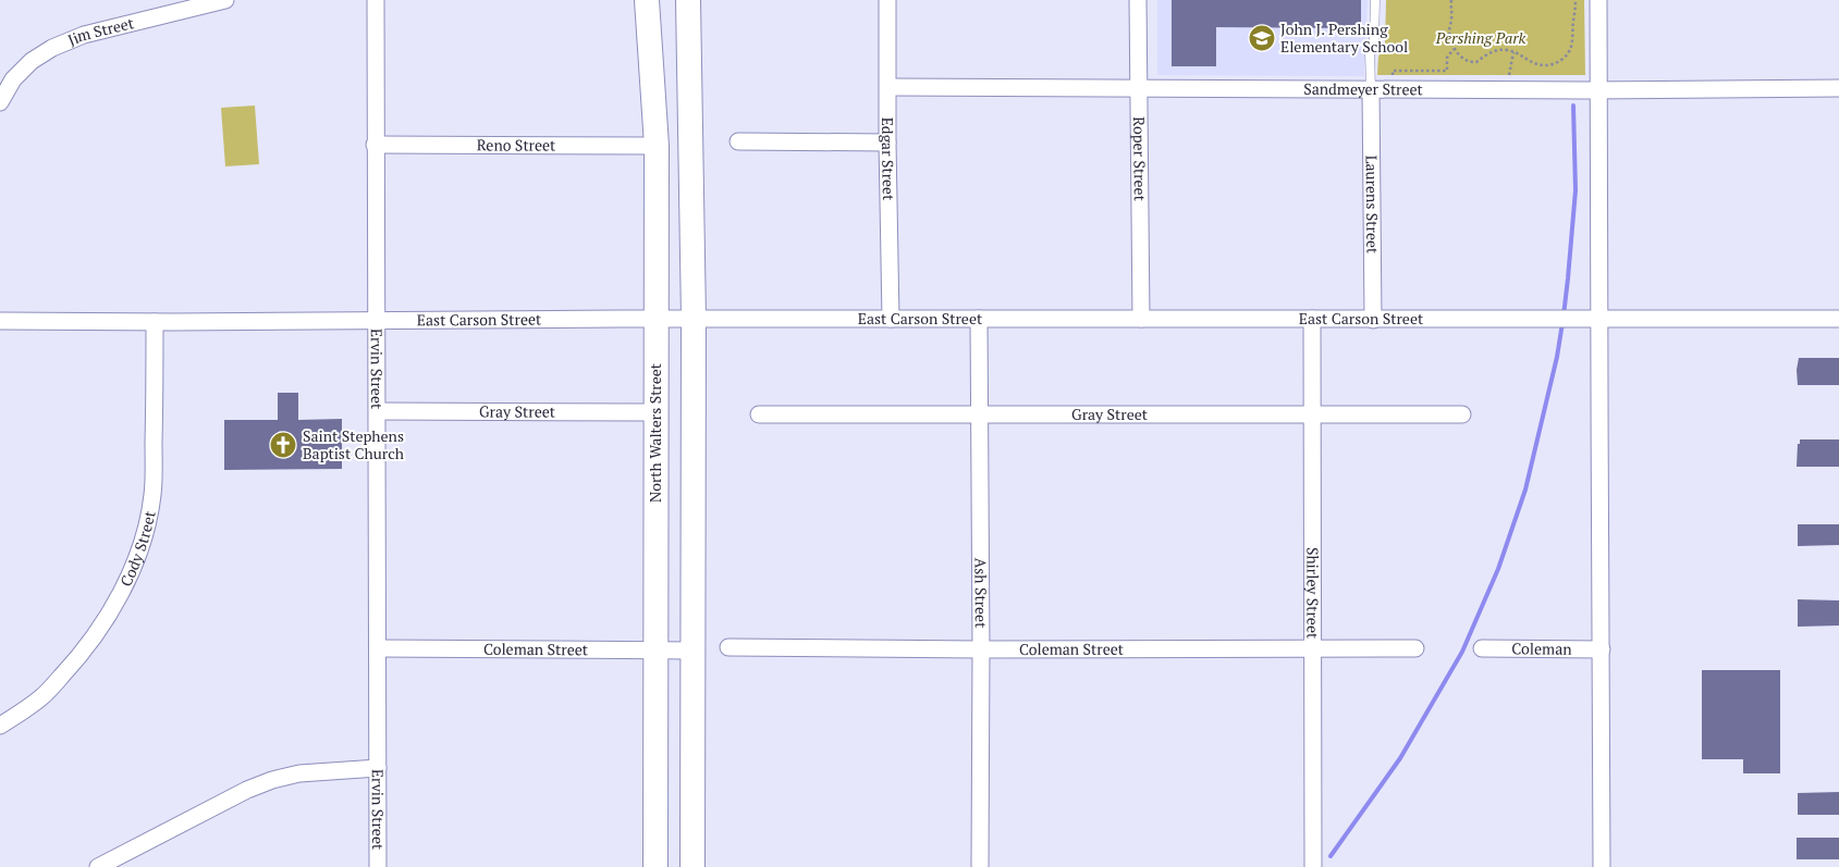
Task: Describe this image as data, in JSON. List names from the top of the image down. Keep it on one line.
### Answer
{"streets":{"main road":["North Walters Street"],"street":["Jim Street","Sandmeyer Street","Reno Street","Roper Street","Edgar Street","Laurens Street","East Carson Street","Ervin Street","Gray Street","Cody Street","Ash Street","Shirley Street","Coleman","Coleman Street"]},"crossings":[["Sandmeyer Street","Roper Street"],["Sandmeyer Street","Edgar Street"],["Sandmeyer Street","Laurens Street"],["Reno Street","Ervin Street"],["Reno Street","North Walters Street"],["Roper Street","East Carson Street"],["Edgar Street","East Carson Street"],["Laurens Street","East Carson Street"],["East Carson Street","Ervin Street"],["East Carson Street","North Walters Street"],["East Carson Street","Cody Street"],["East Carson Street","Ash Street"],["East Carson Street","Shirley Street"],["Ervin Street","Gray Street"],["Ervin Street","Coleman Street"],["Gray Street","North Walters Street"],["Gray Street","Ash Street"],["Gray Street","Shirley Street"],["North Walters Street","Coleman Street"],["Ash Street","Coleman Street"],["Shirley Street","Coleman Street"]],"parks":["Pershing Park"],"places":{"school or university":["John J. Pershing Elementary School"],"church":["Saint Stephens Baptist Church"]}}
